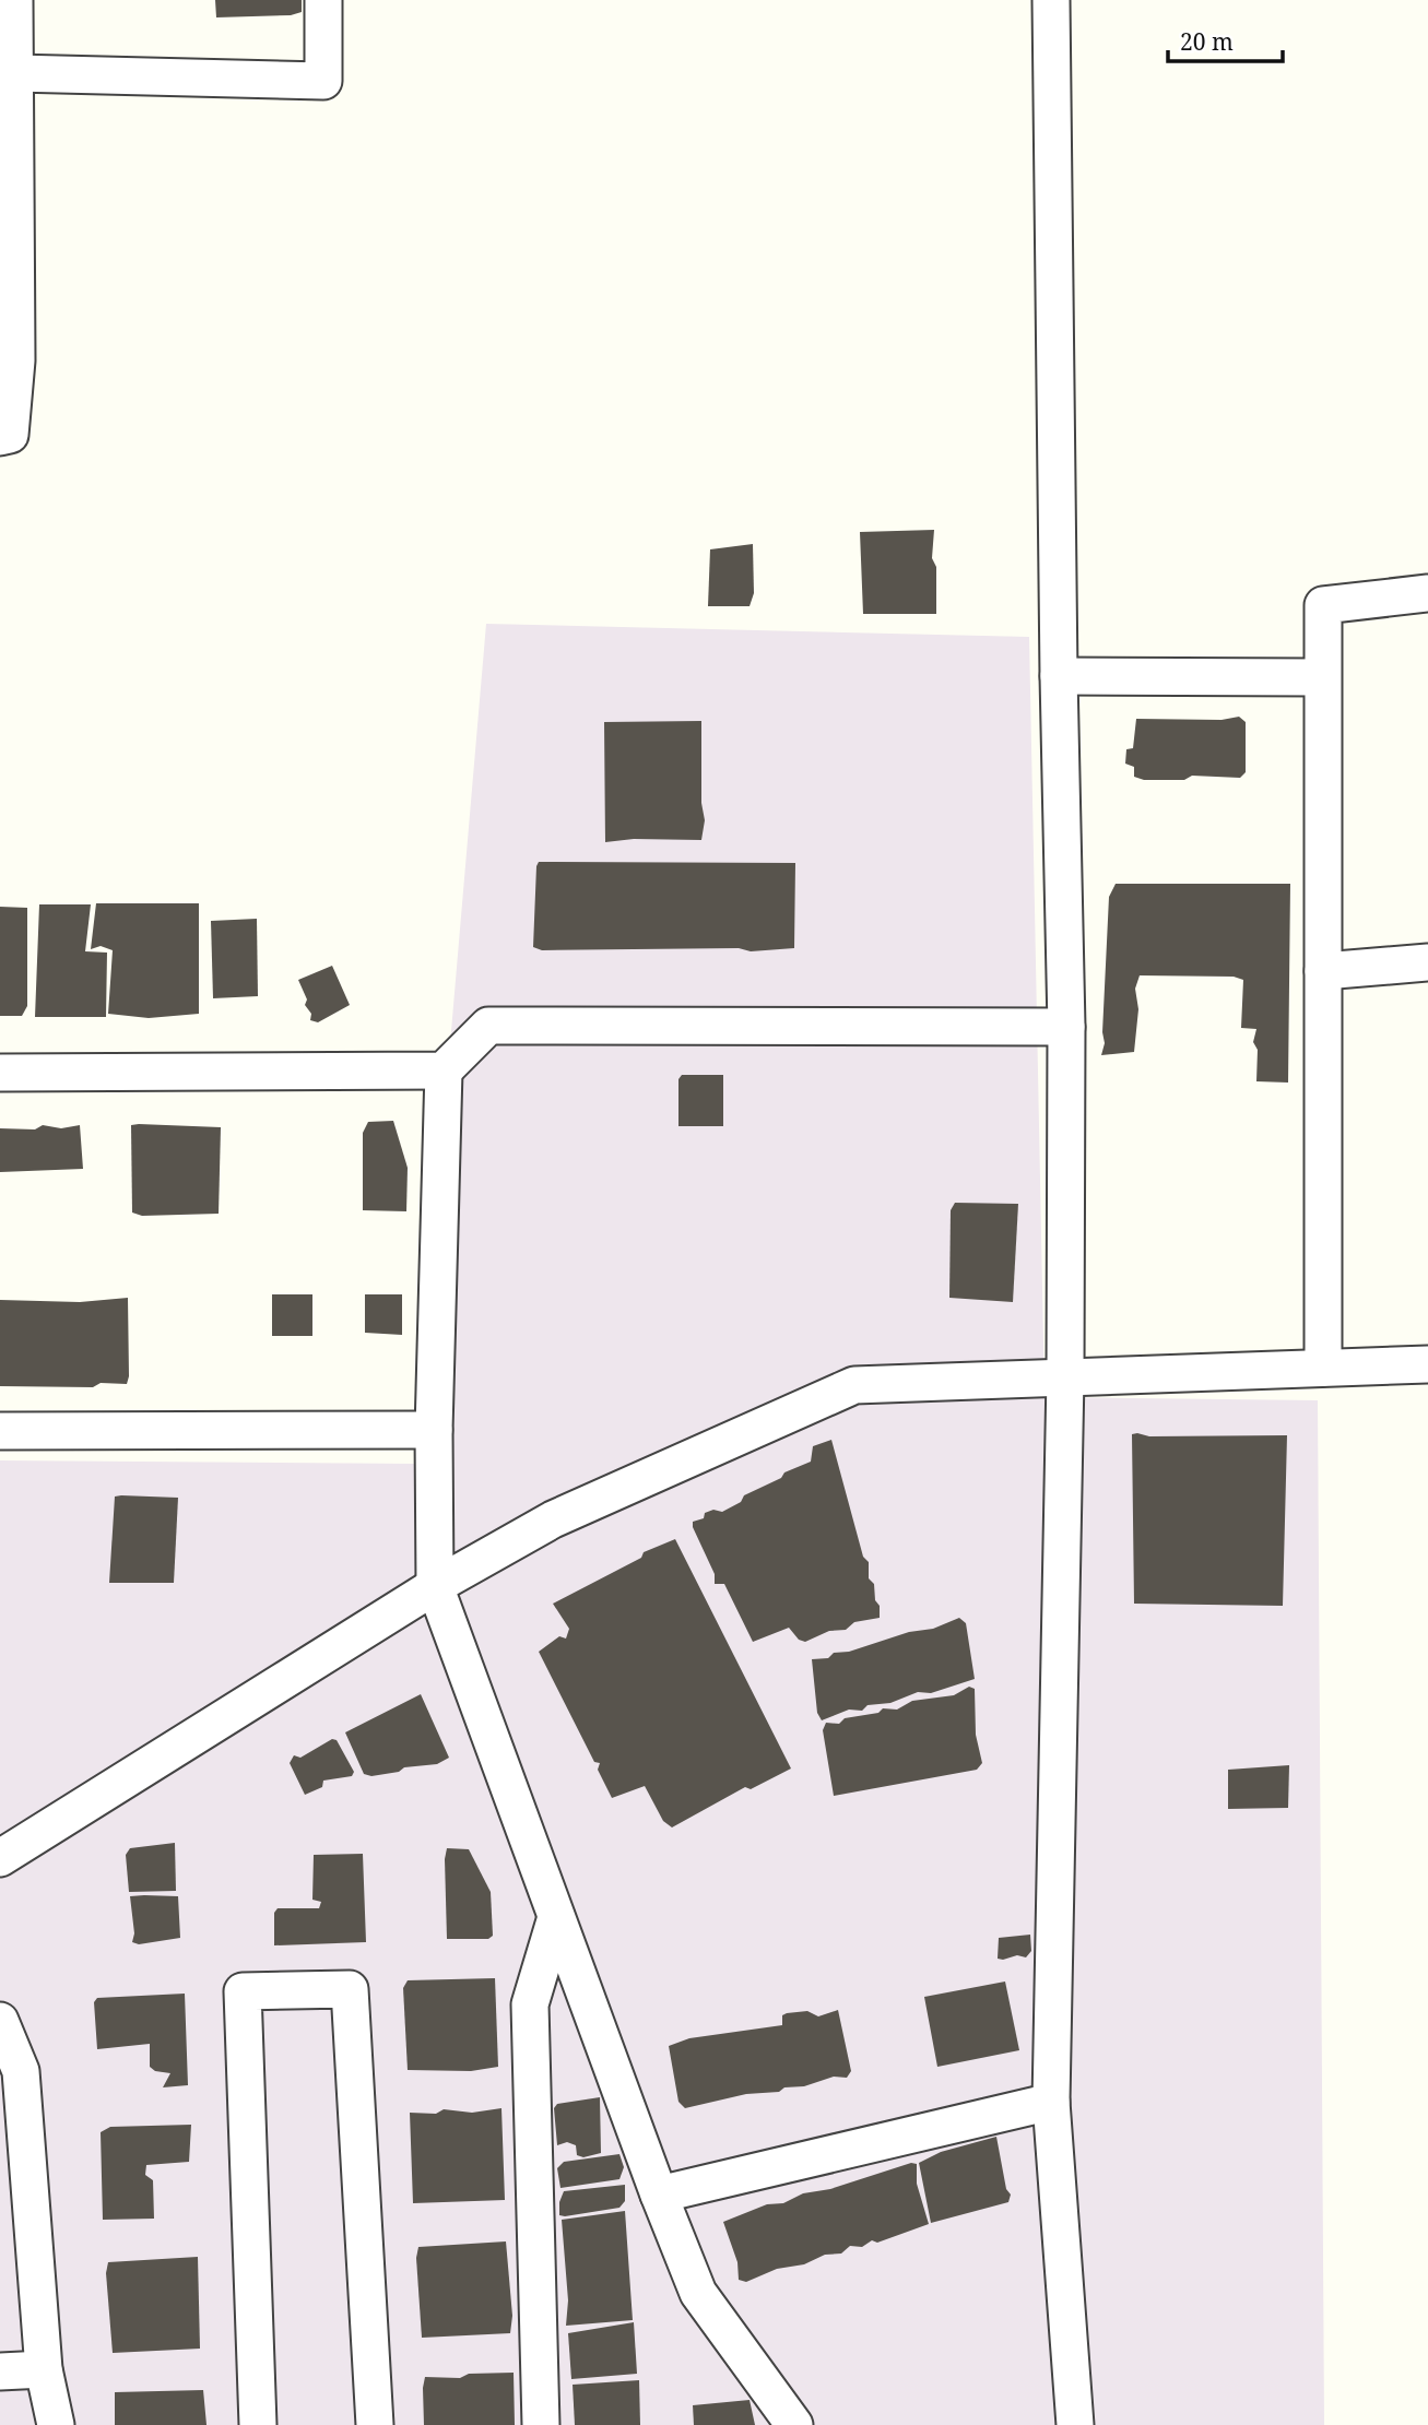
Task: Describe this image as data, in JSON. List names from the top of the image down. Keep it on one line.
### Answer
{"scale_bar":"20 m"}
